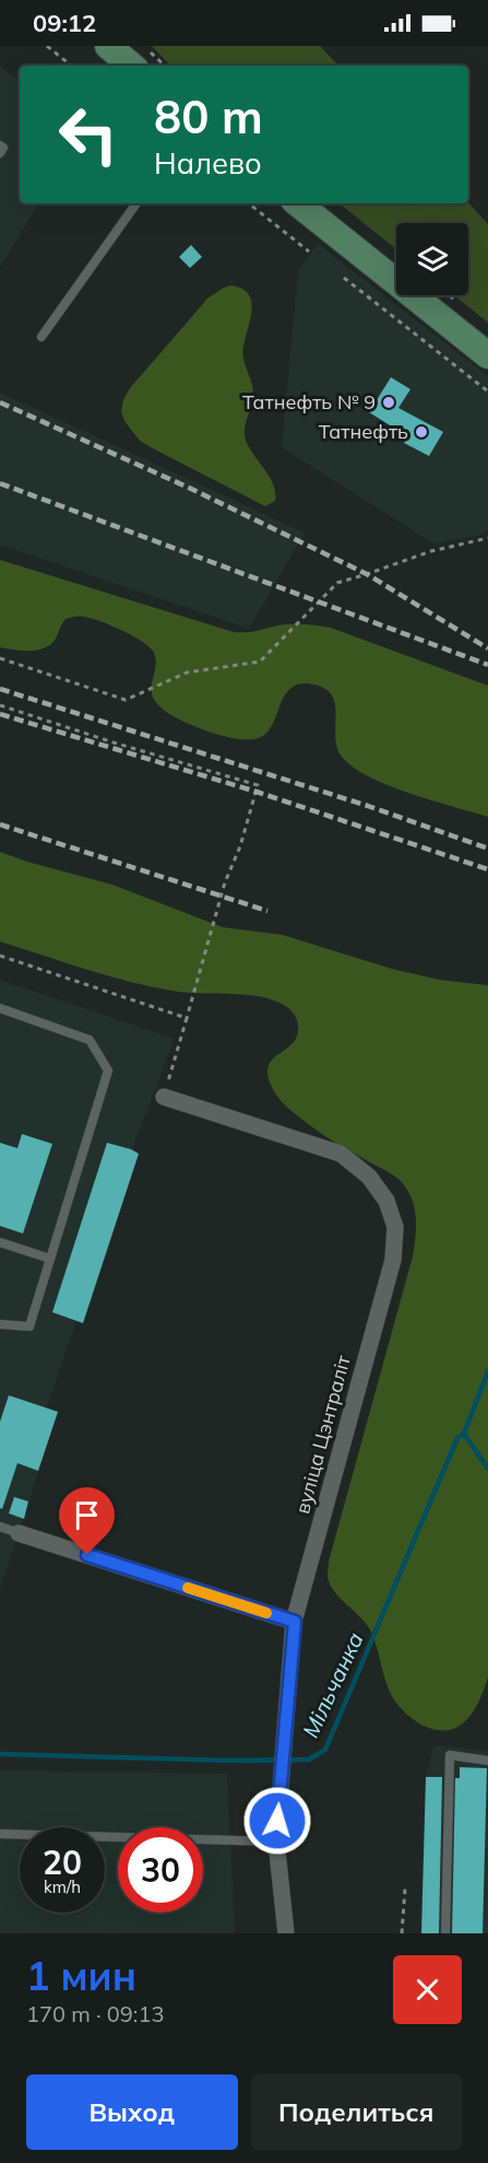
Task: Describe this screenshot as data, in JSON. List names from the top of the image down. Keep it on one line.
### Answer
{"streets":{"street":["вуліца Цэнтраліт"]},"water":["Мільчанка"],"places":["Татнефть № 9","Татнефть"],"page":{"status":"09:12","turn":["80 m","Налево"],"speed":"20 km/h","limit":"30","heading":["1 мин","170 m · 09:13"],"buttons":["Выход","Поделиться"]}}
